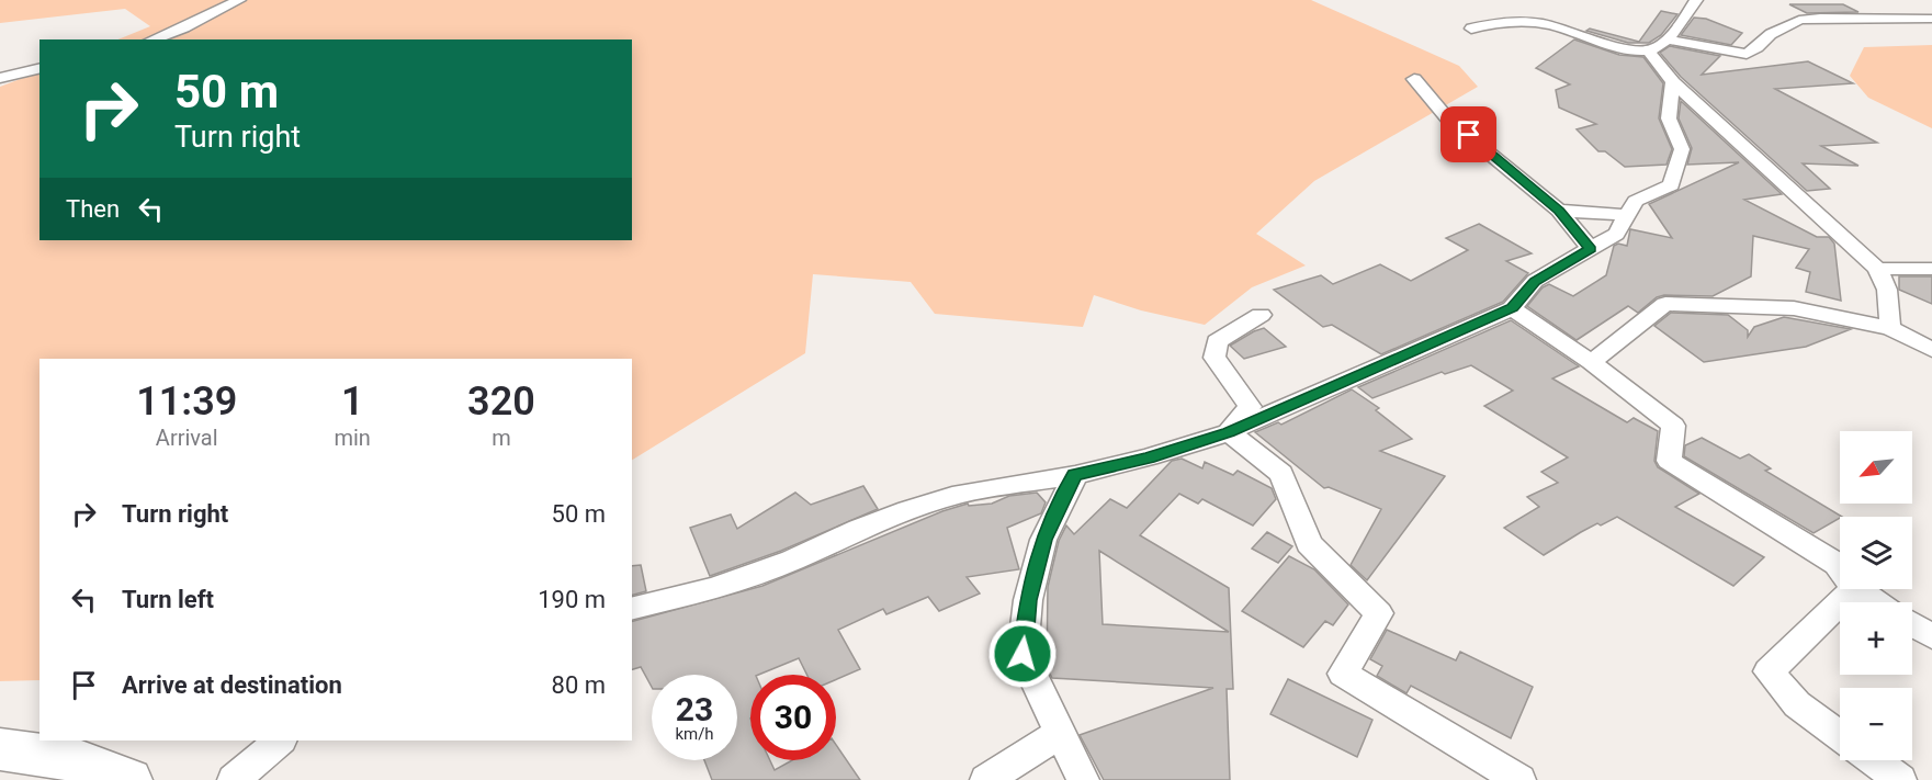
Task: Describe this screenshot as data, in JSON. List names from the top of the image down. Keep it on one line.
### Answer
{"north":"bottom left","page":{"turn":["50 m","Turn right"],"then":"Then","eta":["11:39","Arrival","1","min","320","m"],"map_buttons":["+","−"],"list":[{"name":"Turn right","value":"50 m"},{"name":"Turn left","value":"190 m"},{"name":"Arrive at destination","value":"80 m"}],"speed":"23 km/h","limit":"30"}}
